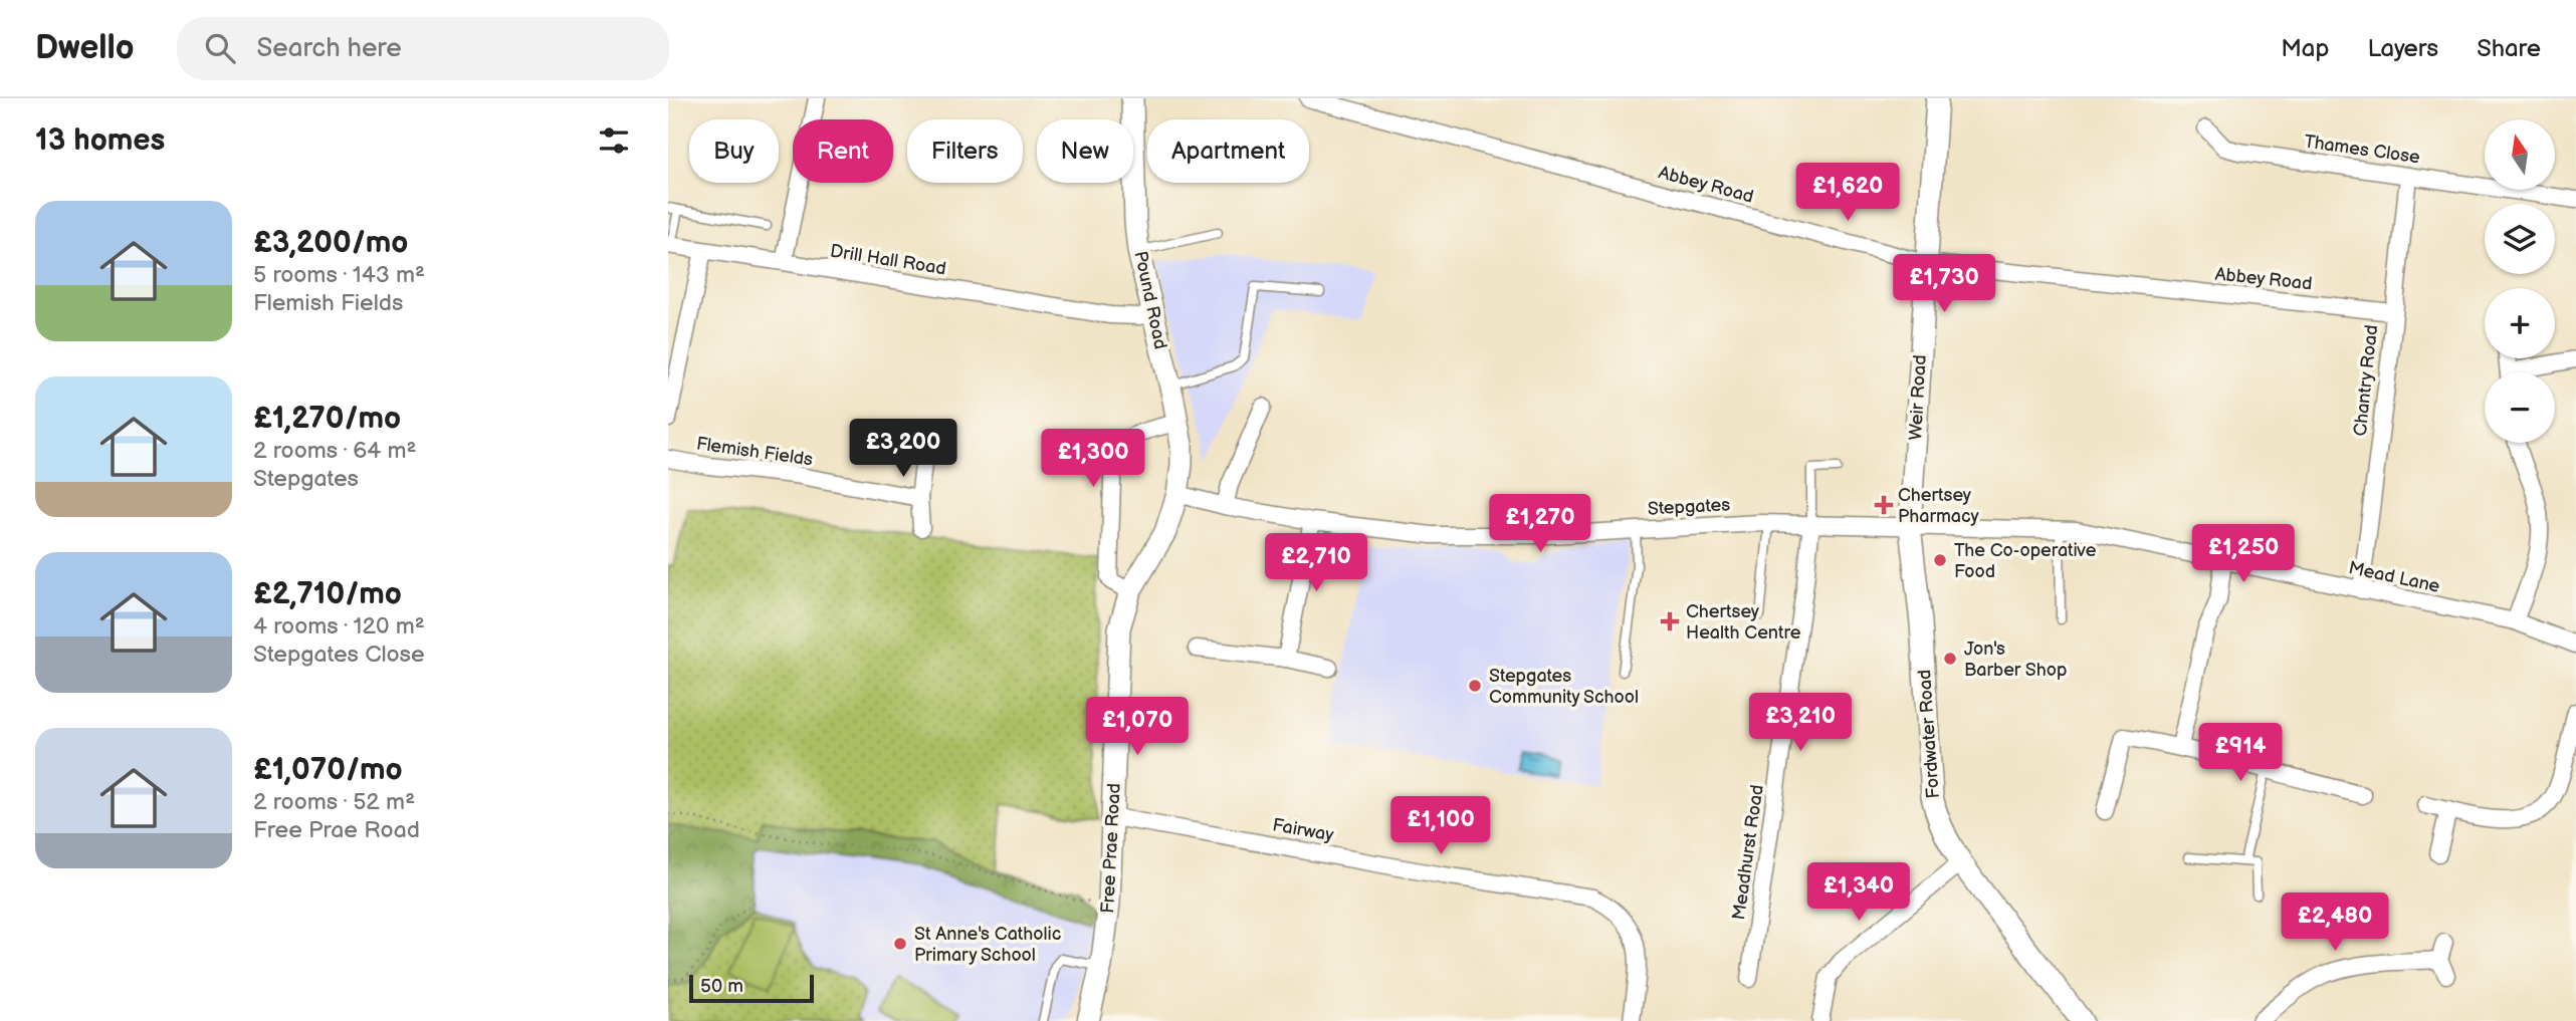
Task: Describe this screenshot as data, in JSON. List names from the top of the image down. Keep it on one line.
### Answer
{"streets":{"main road":["Pound Road","Weir Road","Fordwater Road","Free Prae Road"],"street":["Thames Close","Abbey Road","Drill Hall Road","Chantry Road","Flemish Fields","Stepgates","Mead Lane","Fairway","Meadhurst Road"]},"crossings":[["Thames Close","Chantry Road"],["Abbey Road","Chantry Road"],["Abbey Road","Weir Road"],["Drill Hall Road","Pound Road"],["Pound Road","Stepgates"],["Pound Road","Free Prae Road"],["Chantry Road","Mead Lane"],["Weir Road","Stepgates"],["Weir Road","Mead Lane"],["Weir Road","Fordwater Road"],["Stepgates","Mead Lane"],["Stepgates","Fordwater Road"],["Stepgates","Free Prae Road"],["Stepgates","Meadhurst Road"],["Mead Lane","Fordwater Road"],["Fairway","Free Prae Road"]],"places":{"health":["Chertsey Pharmacy","Chertsey Health Centre"],"other":["The Co-operative Food","Jon's Barber Shop","Stepgates Community School","St Anne's Catholic Primary School"]},"scale_bar":"50 m","north":"top","page":{"header":"Dwello","search":"Search here","nav":["Map","Layers","Share"],"heading":"13 homes","map_buttons":["+","−"],"chip":["Buy","Rent","Filters","New","Apartment"],"price":["£1,620","£1,730","£3,200","£1,300","£1,270","£1,250","£2,710","£3,210","£1,070","£914","£1,100","£1,340","£2,480"],"list":[{"name":"£3,200/mo","note":"5 rooms · 143 m² · Flemish Fields"},{"name":"£1,270/mo","note":"2 rooms · 64 m² · Stepgates"},{"name":"£2,710/mo","note":"4 rooms · 120 m² · Stepgates Close"},{"name":"£1,070/mo","note":"2 rooms · 52 m² · Free Prae Road"}],"scale":"50 m"}}
